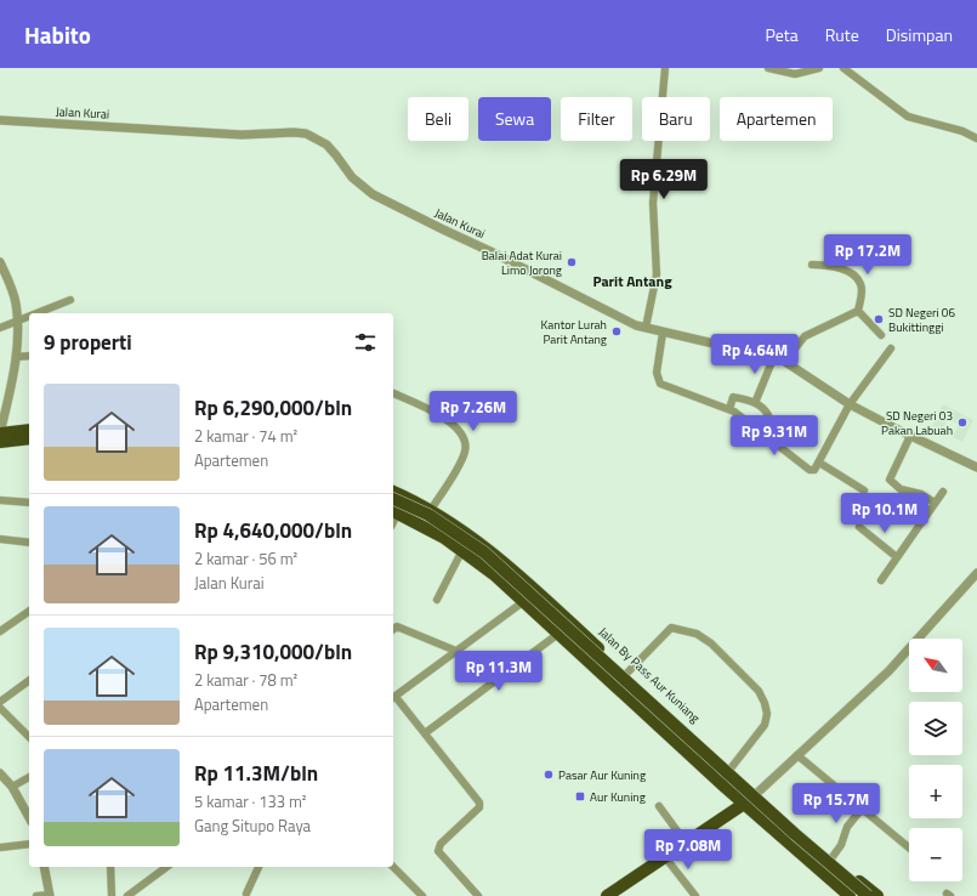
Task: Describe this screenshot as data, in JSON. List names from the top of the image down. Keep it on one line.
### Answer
{"streets":{"highway":["Jalan By Pass Aur Kuniang"],"street":["Jalan Kurai"]},"districts":["Parit Antang"],"places":{"other":["Balai Adat Kurai Limo Jorong","SD Negeri 06 Bukittinggi","Kantor Lurah Parit Antang","SD Negeri 03 Pakan Labuah","Pasar Aur Kuning"],"transit":["Aur Kuning"]},"north":"top left","page":{"header":"Habito","nav":["Peta","Rute","Disimpan"],"chip":["Beli","Sewa","Filter","Baru","Apartemen"],"price":["Rp 6.29M","Rp 17.2M","Rp 4.64M","Rp 7.26M","Rp 9.31M","Rp 10.1M","Rp 11.3M","Rp 15.7M","Rp 7.08M"],"heading":"9 properti","list":[{"name":"Rp 6,290,000/bln","note":"2 kamar · 74 m² · Apartemen"},{"name":"Rp 4,640,000/bln","note":"2 kamar · 56 m² · Jalan Kurai"},{"name":"Rp 9,310,000/bln","note":"2 kamar · 78 m² · Apartemen"},{"name":"Rp 11.3M/bln","note":"5 kamar · 133 m² · Gang Situpo Raya"}],"map_buttons":["+","−"]}}
